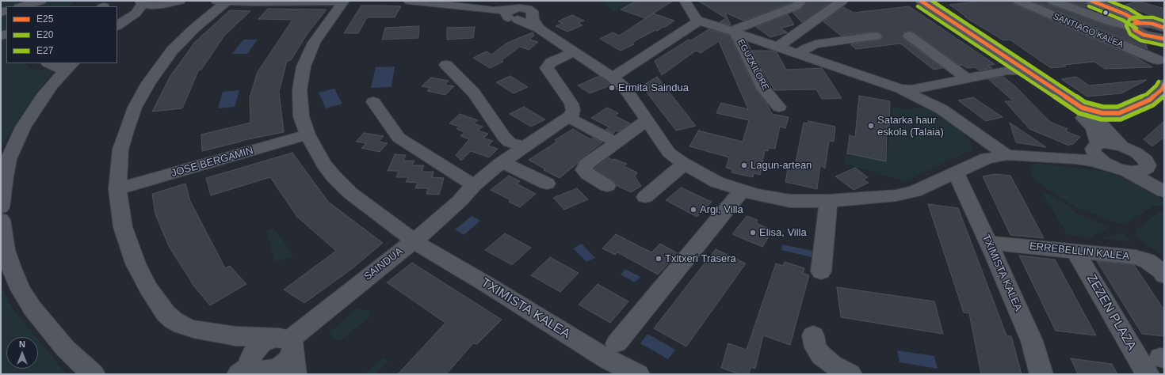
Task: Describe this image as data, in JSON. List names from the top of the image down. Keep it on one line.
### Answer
{"streets":{"street":["SANTIAGO KALEA","EGUZKILORE","JOSE BERGAMIN","ERREBELLIN KALEA","SAINDUA","TXIMISTA KALEA","ZEZEN PLAZA"]},"crossings":[["JOSE BERGAMIN","TXIMISTA KALEA"],["ERREBELLIN KALEA","TXIMISTA KALEA"],["ERREBELLIN KALEA","ZEZEN PLAZA"],["SAINDUA","TXIMISTA KALEA"]],"places":["Ermita Saindua","Satarka haur eskola (Talaia)","Lagun-artean","Argi, Villa","Elisa, Villa","Txitxeri Trasera"],"lines":["transit line E25","transit line E27","transit line E20"],"legend":["E25","E20","E27"],"north":"top"}
